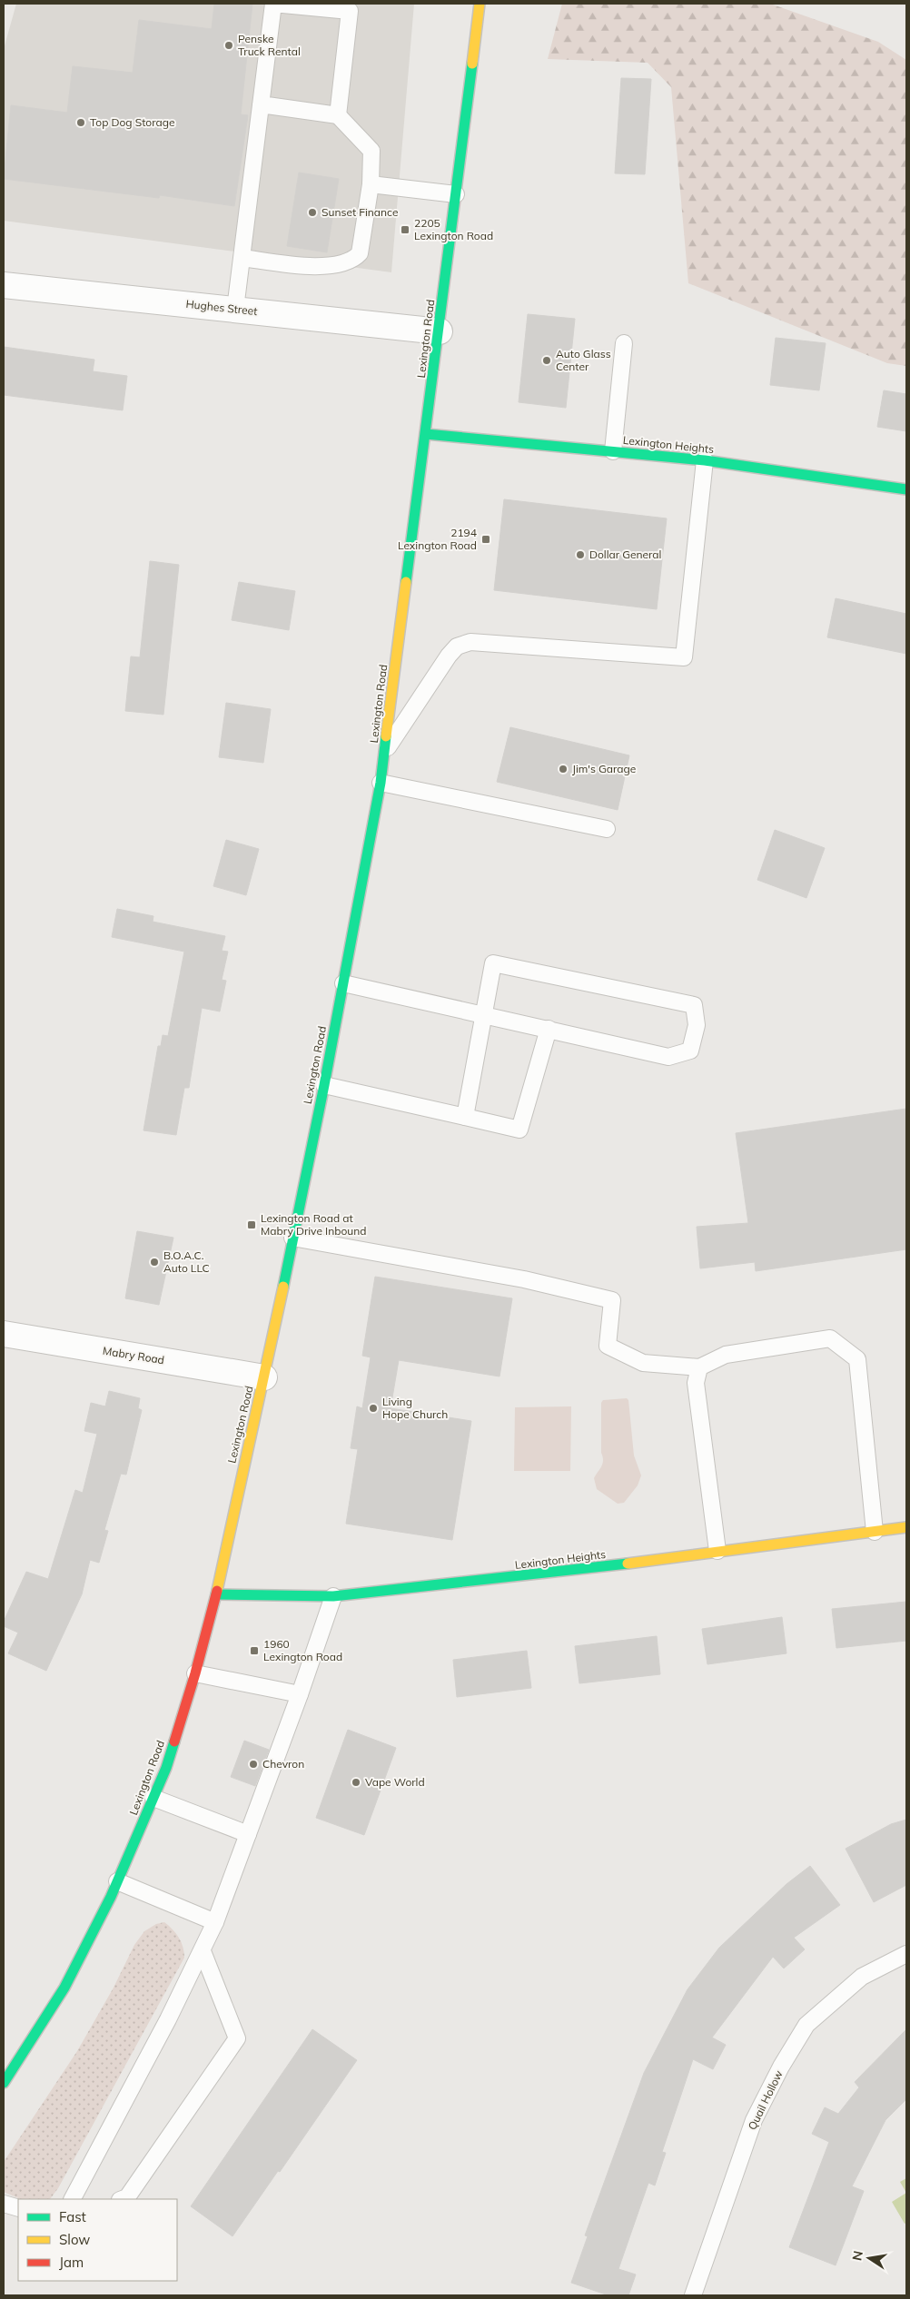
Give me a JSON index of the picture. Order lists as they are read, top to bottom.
{
  "streets": {
    "main road": ["Lexington Road", "Lexington Heights"],
    "street": ["Hughes Street", "Mabry Road"],
    "lane": ["Quail Hollow"]
  },
  "crossings": [
    ["Hughes Street", "Lexington Road"],
    ["Lexington Road", "Lexington Heights"],
    ["Lexington Road", "Mabry Road"]
  ],
  "places": {
    "other": [
      "Penske Truck Rental",
      "Top Dog Storage",
      "Sunset Finance",
      "Auto Glass Center",
      "Dollar General",
      "Jim's Garage",
      "B.O.A.C. Auto LLC",
      "Living Hope Church",
      "Chevron",
      "Vape World"
    ],
    "transit": [
      "2205 Lexington Road",
      "2194 Lexington Road",
      "Lexington Road at Mabry Drive Inbound",
      "1960 Lexington Road"
    ]
  },
  "legend": ["Fast", "Slow", "Jam"],
  "north": "left"
}
